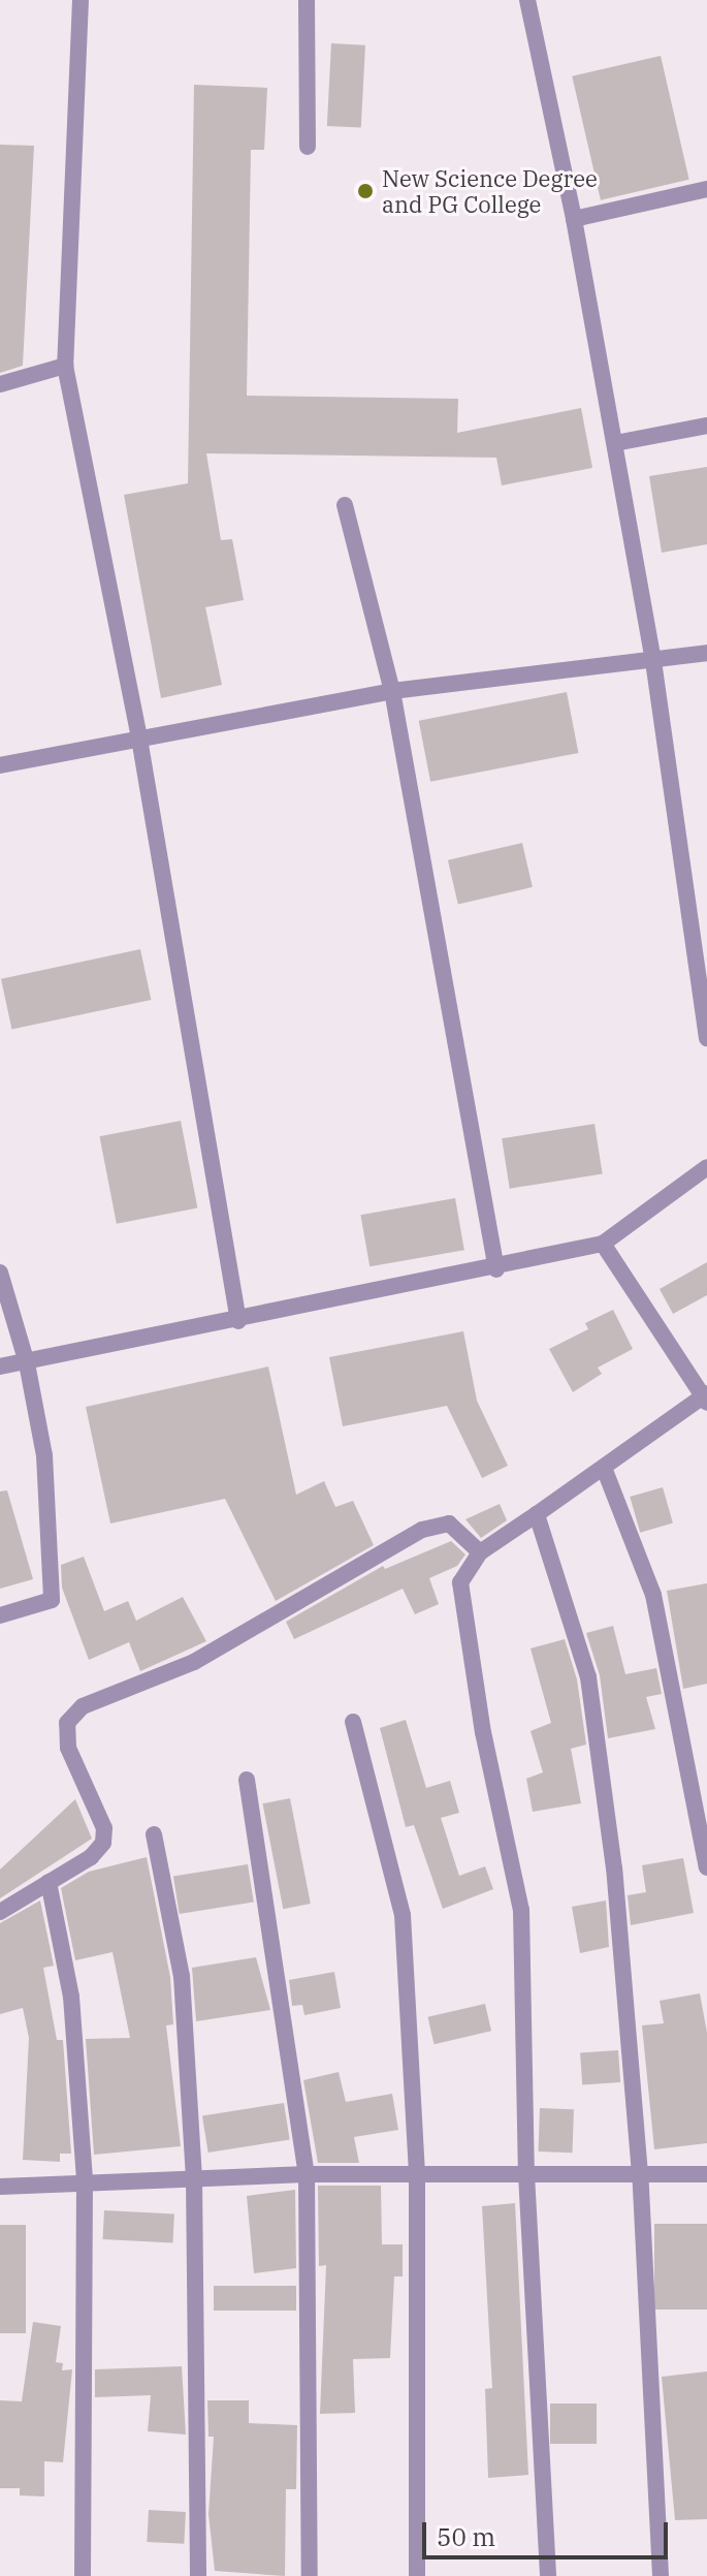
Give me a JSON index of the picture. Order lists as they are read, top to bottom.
{
  "places": ["New Science Degree and PG College"],
  "scale_bar": "50 m"
}
